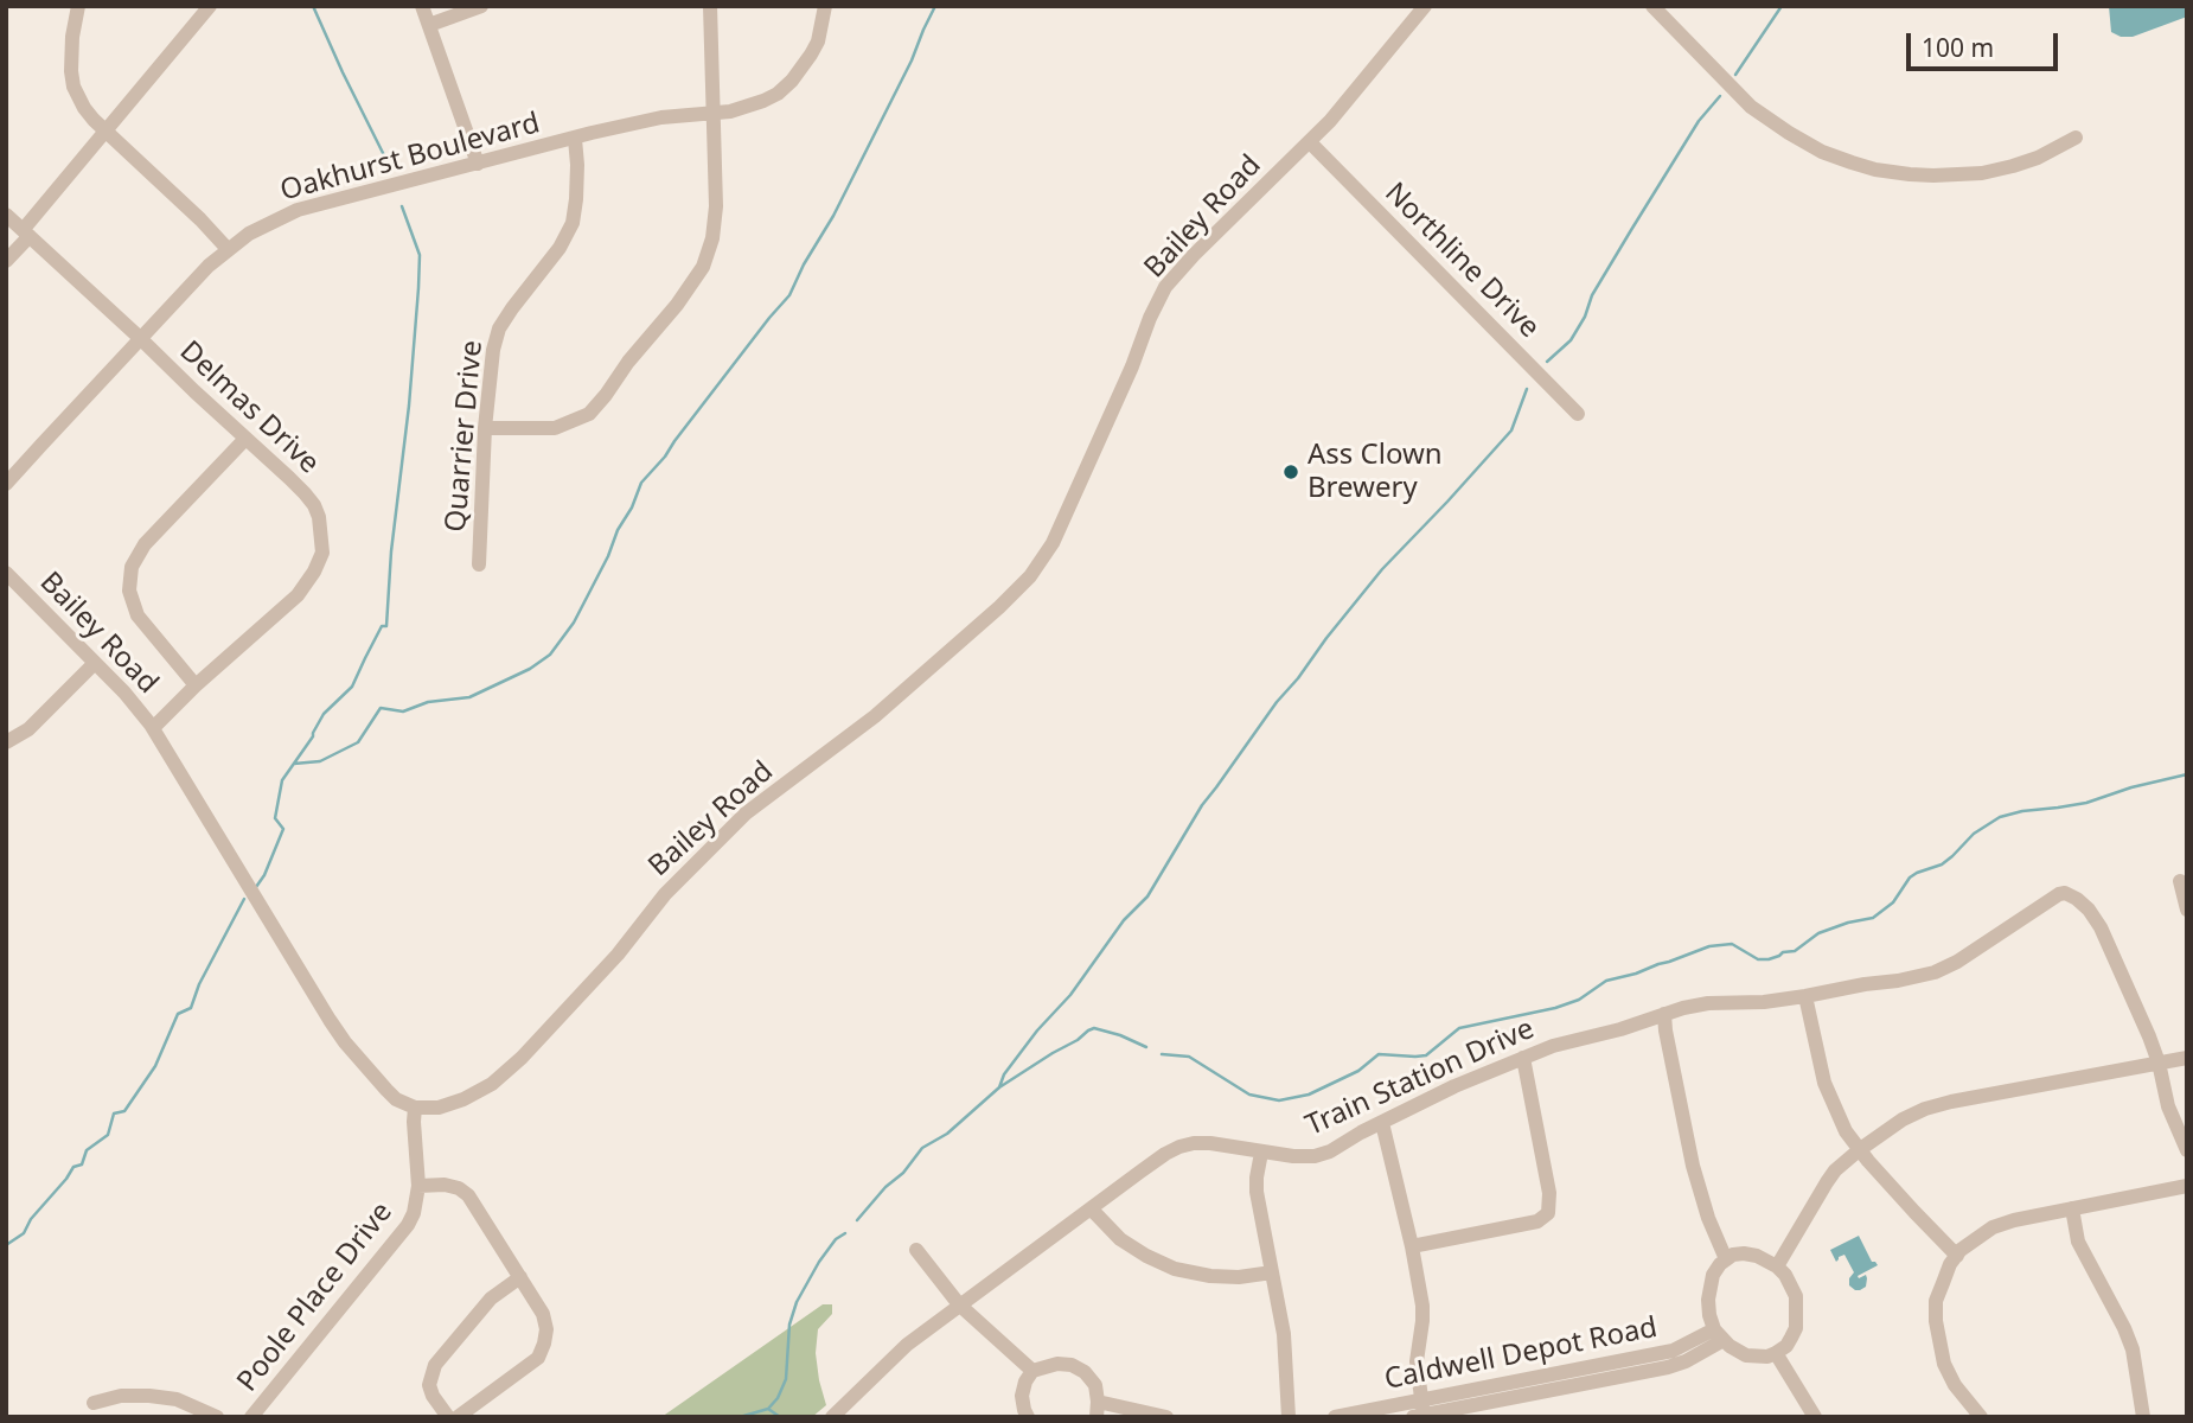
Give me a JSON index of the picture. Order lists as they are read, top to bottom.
{
  "streets": {
    "street": [
      "Oakhurst Boulevard",
      "Bailey Road",
      "Northline Drive",
      "Delmas Drive",
      "Quarrier Drive",
      "Train Station Drive",
      "Poole Place Drive",
      "Caldwell Depot Road"
    ]
  },
  "crossings": [
    ["Oakhurst Boulevard", "Delmas Drive"],
    ["Oakhurst Boulevard", "Quarrier Drive"],
    ["Bailey Road", "Northline Drive"],
    ["Bailey Road", "Delmas Drive"],
    ["Bailey Road", "Poole Place Drive"]
  ],
  "places": ["Ass Clown Brewery"],
  "scale_bar": "100 m"
}
